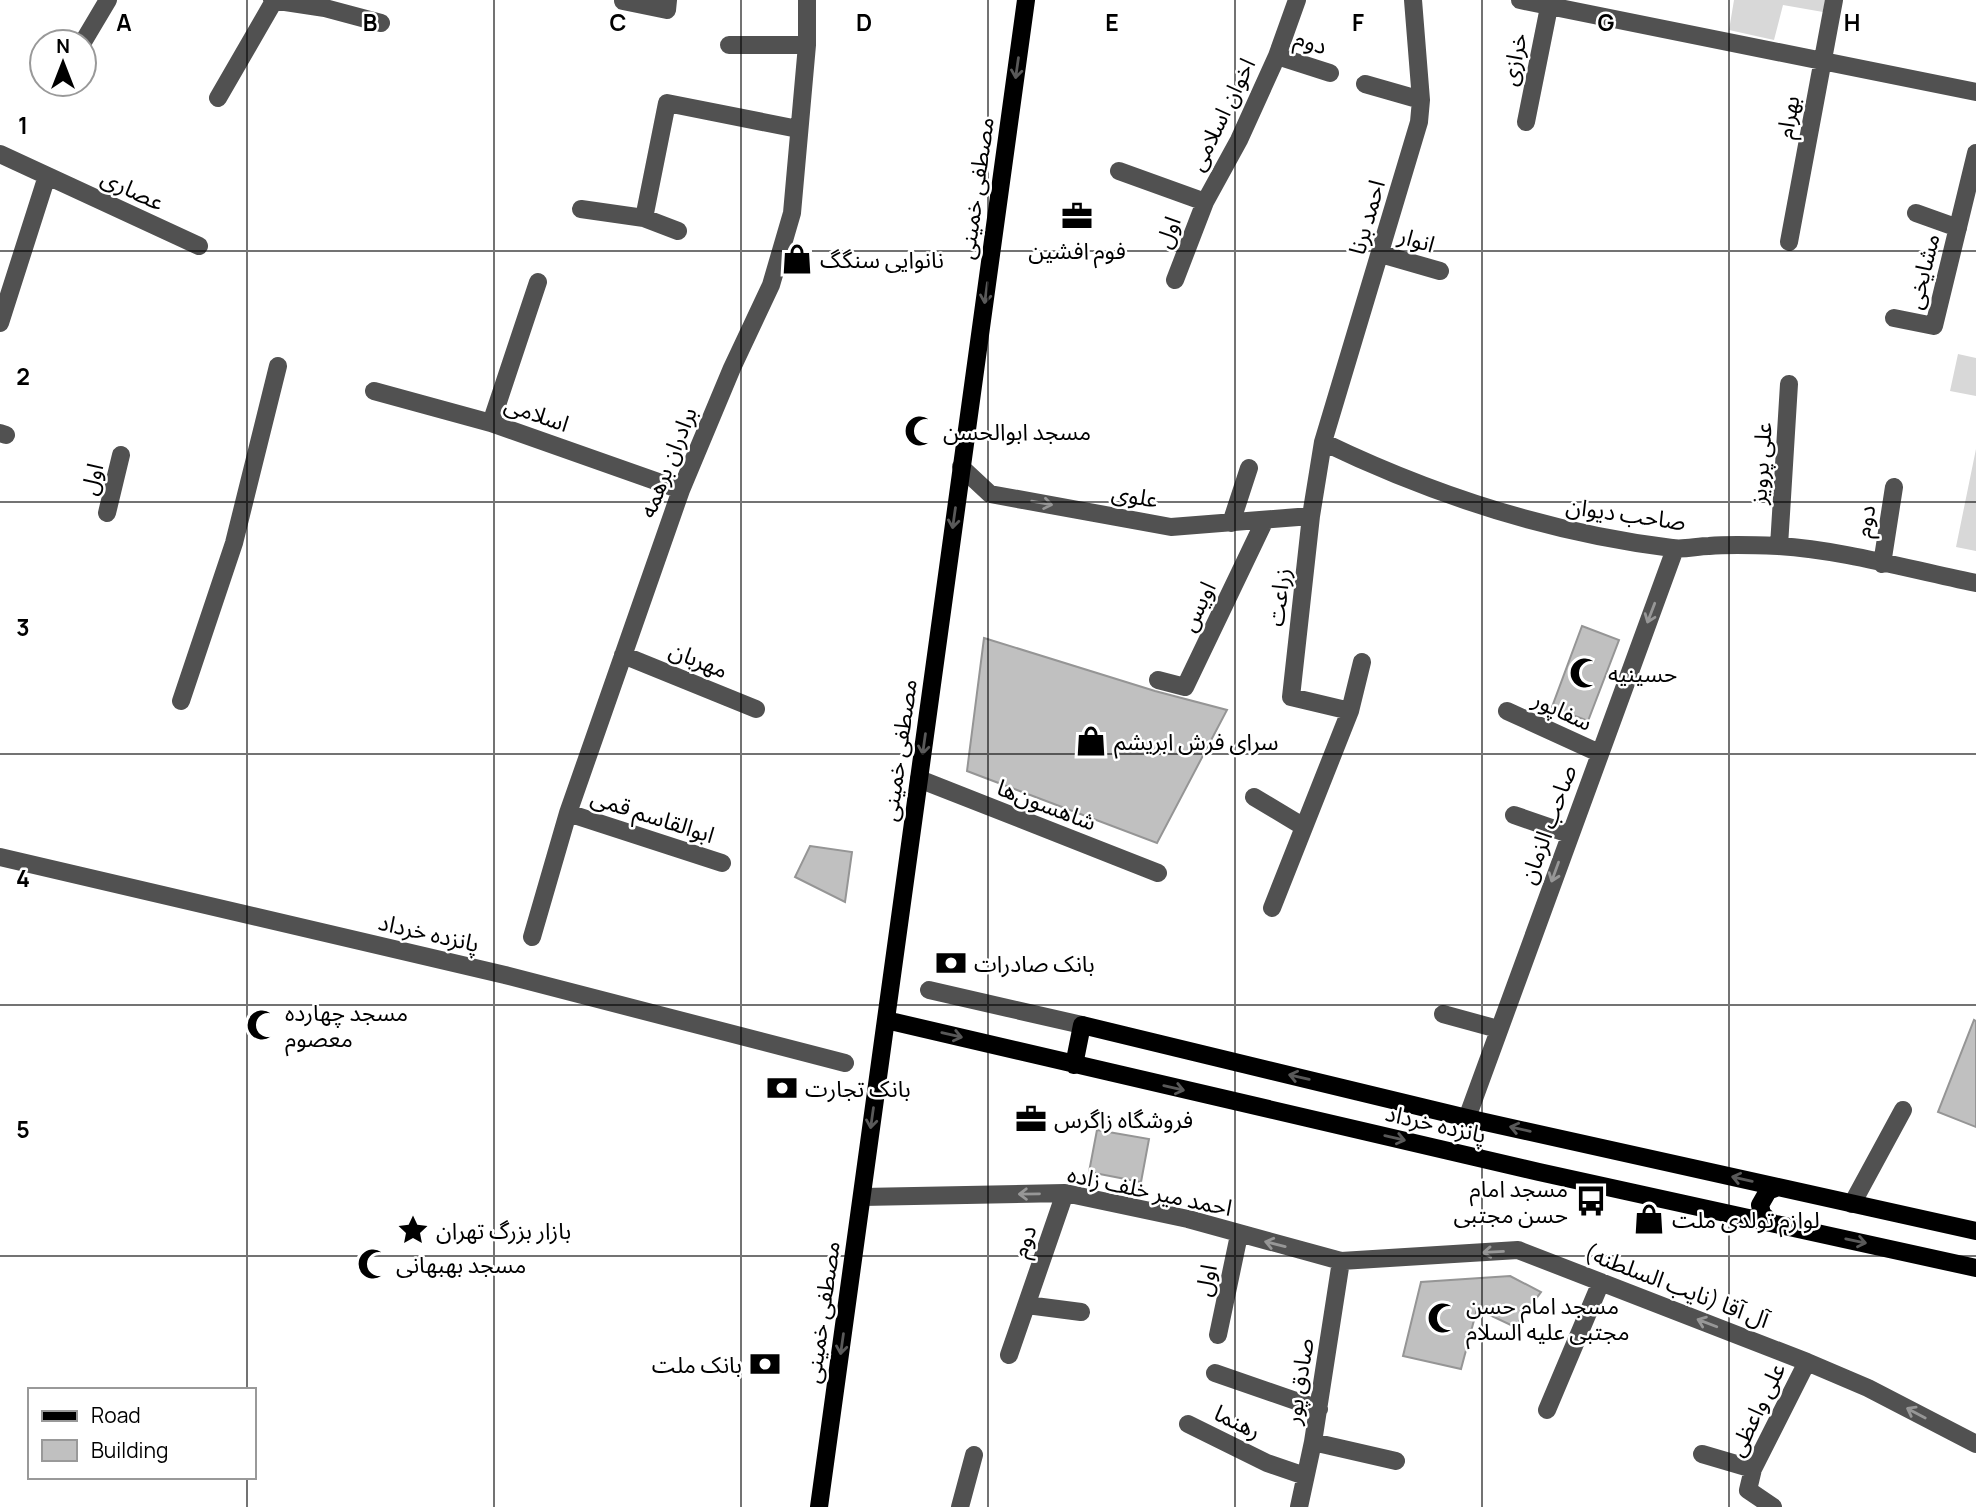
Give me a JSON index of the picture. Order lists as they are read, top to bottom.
{
  "streets": {
    "main road": ["مصطفی خمینی", "پانزده خرداد"],
    "street": [
      "دوم",
      "خرازی",
      "اخوان اسلامی",
      "بهرام",
      "عصاری",
      "احمد برنا",
      "اول",
      "انوار",
      "مشایخی",
      "اسلامی",
      "برادران برهمه",
      "علی پرویز",
      "علوی",
      "صاحب دیوان",
      "زراعت",
      "اویس",
      "مهربان",
      "سفاپور",
      "شاهسون‌ها",
      "ابوالقاسم قمی",
      "صاحب الزمان",
      "احمد میر خلف زاده",
      "آل آقا (نایب السلطنه)",
      "صادق پور",
      "علی واعظی",
      "رهنما"
    ]
  },
  "crossings": [
    ["دوم", "اخوان اسلامی"],
    ["دوم", "صاحب دیوان"],
    ["دوم", "احمد میر خلف زاده"],
    ["اخوان اسلامی", "اول"],
    ["مصطفی خمینی", "علوی"],
    ["مصطفی خمینی", "شاهسون‌ها"],
    ["مصطفی خمینی", "پانزده خرداد"],
    ["مصطفی خمینی", "احمد میر خلف زاده"],
    ["احمد برنا", "انوار"],
    ["احمد برنا", "صاحب دیوان"],
    ["احمد برنا", "زراعت"],
    ["اول", "احمد میر خلف زاده"],
    ["اسلامی", "برادران برهمه"],
    ["برادران برهمه", "مهربان"],
    ["برادران برهمه", "ابوالقاسم قمی"],
    ["علی پرویز", "صاحب دیوان"],
    ["علوی", "زراعت"],
    ["علوی", "اویس"],
    ["صاحب دیوان", "زراعت"],
    ["صاحب دیوان", "صاحب الزمان"],
    ["سفاپور", "صاحب الزمان"],
    ["صاحب الزمان", "پانزده خرداد"],
    ["احمد میر خلف زاده", "آل آقا (نایب السلطنه)"],
    ["احمد میر خلف زاده", "صادق پور"],
    ["آل آقا (نایب السلطنه)", "صادق پور"],
    ["آل آقا (نایب السلطنه)", "علی واعظی"],
    ["صادق پور", "رهنما"]
  ],
  "one_way": [
    "مصطفی خمینی",
    "علوی",
    "صاحب الزمان",
    "آل آقا (نایب السلطنه)"
  ],
  "places": {
    "office": ["فوم افشین", "فروشگاه زاگرس"],
    "shop": ["نانوایی سنگگ", "سرای فرش ابریشم", "لوازم تولدی ملت"],
    "mosque": [
      "مسجد ابوالحسن",
      "حسینیه",
      "مسجد چهارده معصوم",
      "مسجد بهبهانی",
      "مسجد امام حسن مجتبی علیه السلام"
    ],
    "bank": ["بانک صادرات", "بانک تجارت", "بانک ملت"],
    "bus stop": ["مسجد امام حسن مجتبی"],
    "place": ["بازار بزرگ تهران"]
  },
  "legend": ["Road", "Building"],
  "north": "top",
  "grid": {
    "columns": [
      "A",
      "B",
      "C",
      "D",
      "E",
      "F",
      "G",
      "H"
    ],
    "rows": [
      "1",
      "2",
      "3",
      "4",
      "5"
    ]
  }
}
